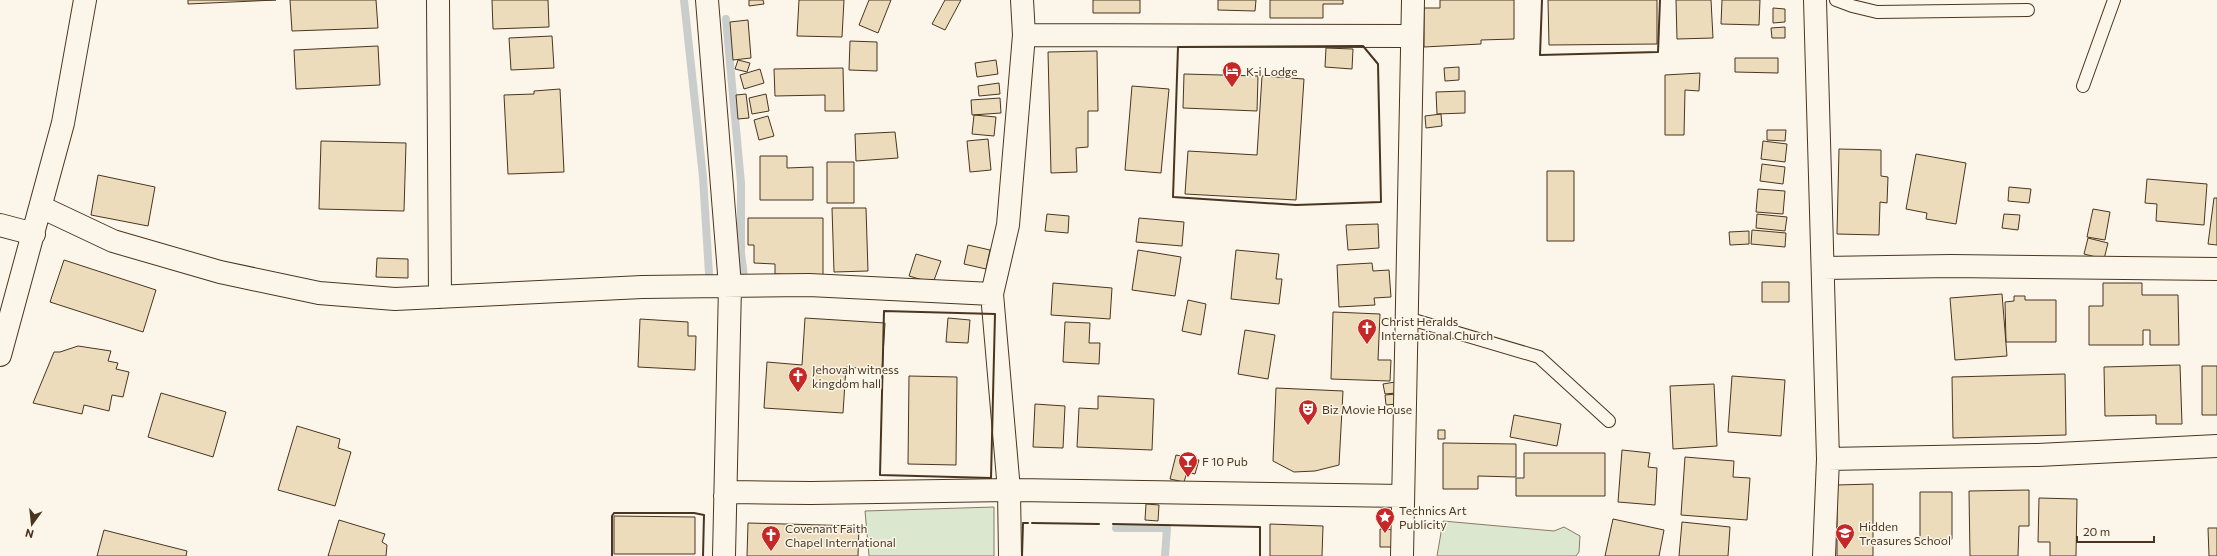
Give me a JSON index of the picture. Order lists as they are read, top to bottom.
{
  "places": {
    "hotel": ["K-i Lodge"],
    "church": ["Christ Heralds International Church", "Jehovah witness kingdom hall", "Covenant Faith Chapel International"],
    "theatre": ["Biz Movie House"],
    "bar": ["F 10 Pub"],
    "place": ["Technics Art Publicity"],
    "school or university": ["Hidden Treasures School"]
  },
  "scale_bar": "20 m",
  "north": "bottom"
}
